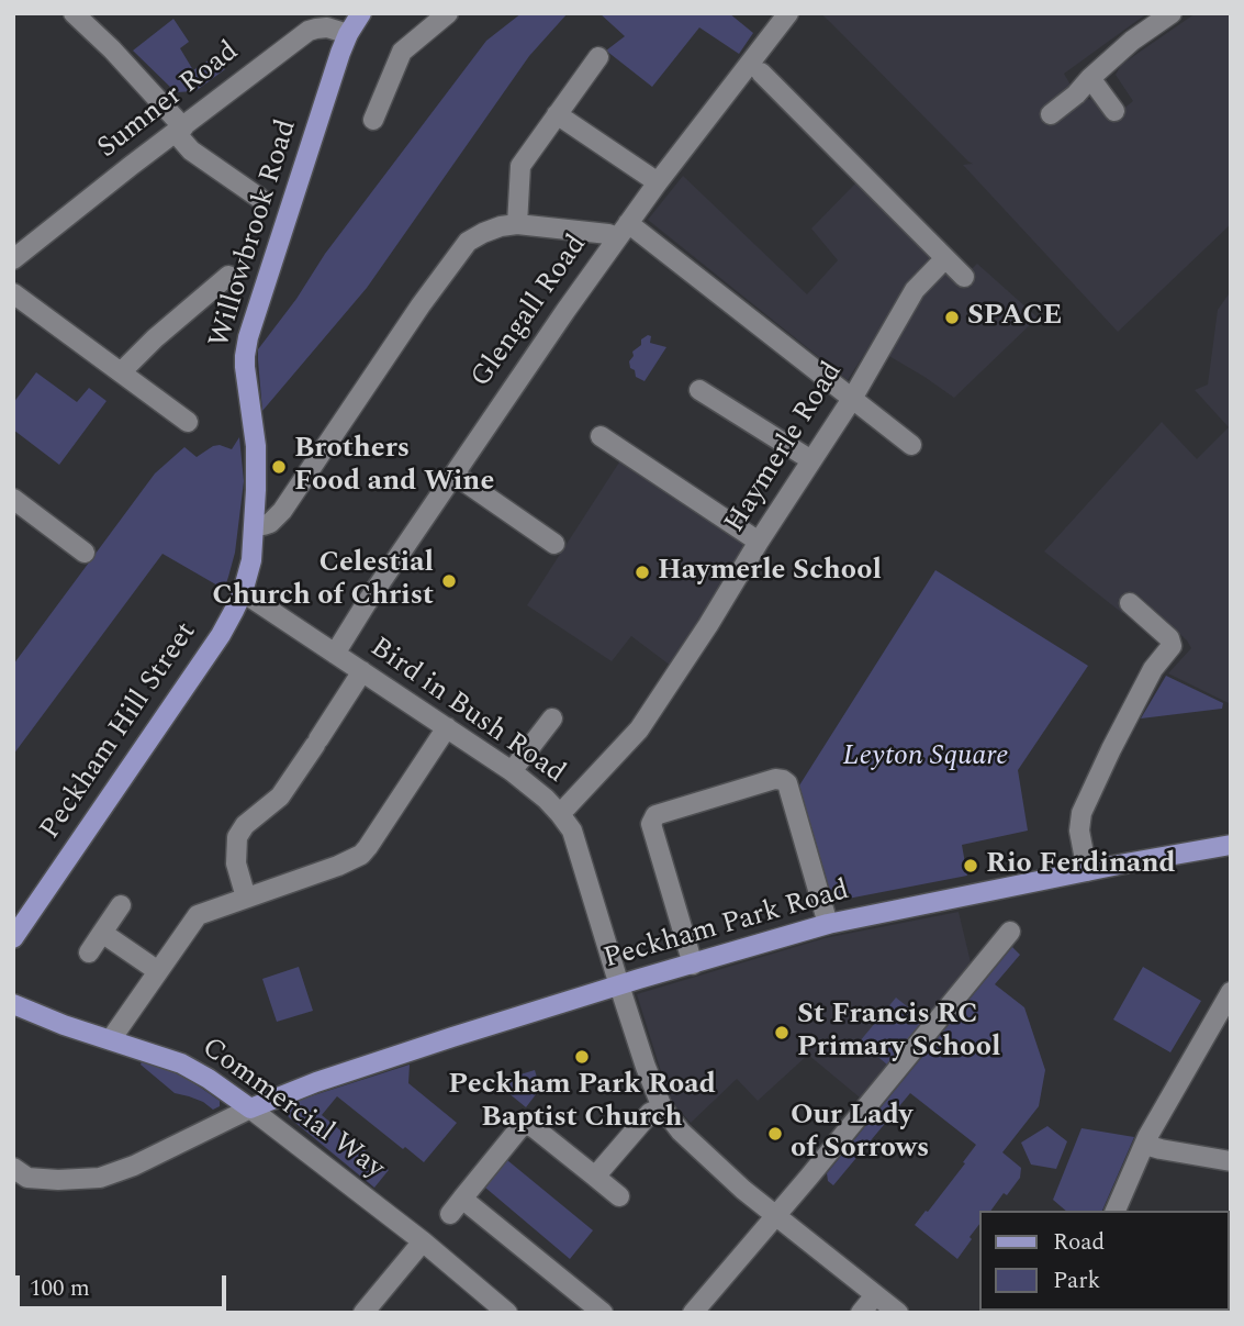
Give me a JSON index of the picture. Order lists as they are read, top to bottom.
{
  "streets": {
    "main road": [
      "Willowbrook Road",
      "Peckham Hill Street",
      "Peckham Park Road",
      "Commercial Way"
    ],
    "street": [
      "Sumner Road",
      "Glengall Road",
      "Haymerle Road",
      "Bird in Bush Road"
    ]
  },
  "crossings": [
    ["Sumner Road", "Willowbrook Road"],
    ["Willowbrook Road", "Bird in Bush Road"],
    ["Willowbrook Road", "Peckham Hill Street"],
    ["Glengall Road", "Bird in Bush Road"],
    ["Haymerle Road", "Bird in Bush Road"],
    ["Bird in Bush Road", "Peckham Hill Street"],
    ["Bird in Bush Road", "Peckham Park Road"],
    ["Peckham Park Road", "Commercial Way"]
  ],
  "parks": ["Leyton Square"],
  "places": [
    "SPACE",
    "Brothers Food and Wine",
    "Haymerle School",
    "Celestial Church of Christ",
    "Rio Ferdinand",
    "St Francis RC Primary School",
    "Peckham Park Road Baptist Church",
    "Our Lady of Sorrows"
  ],
  "legend": ["Road", "Park"],
  "scale_bar": "100 m"
}
